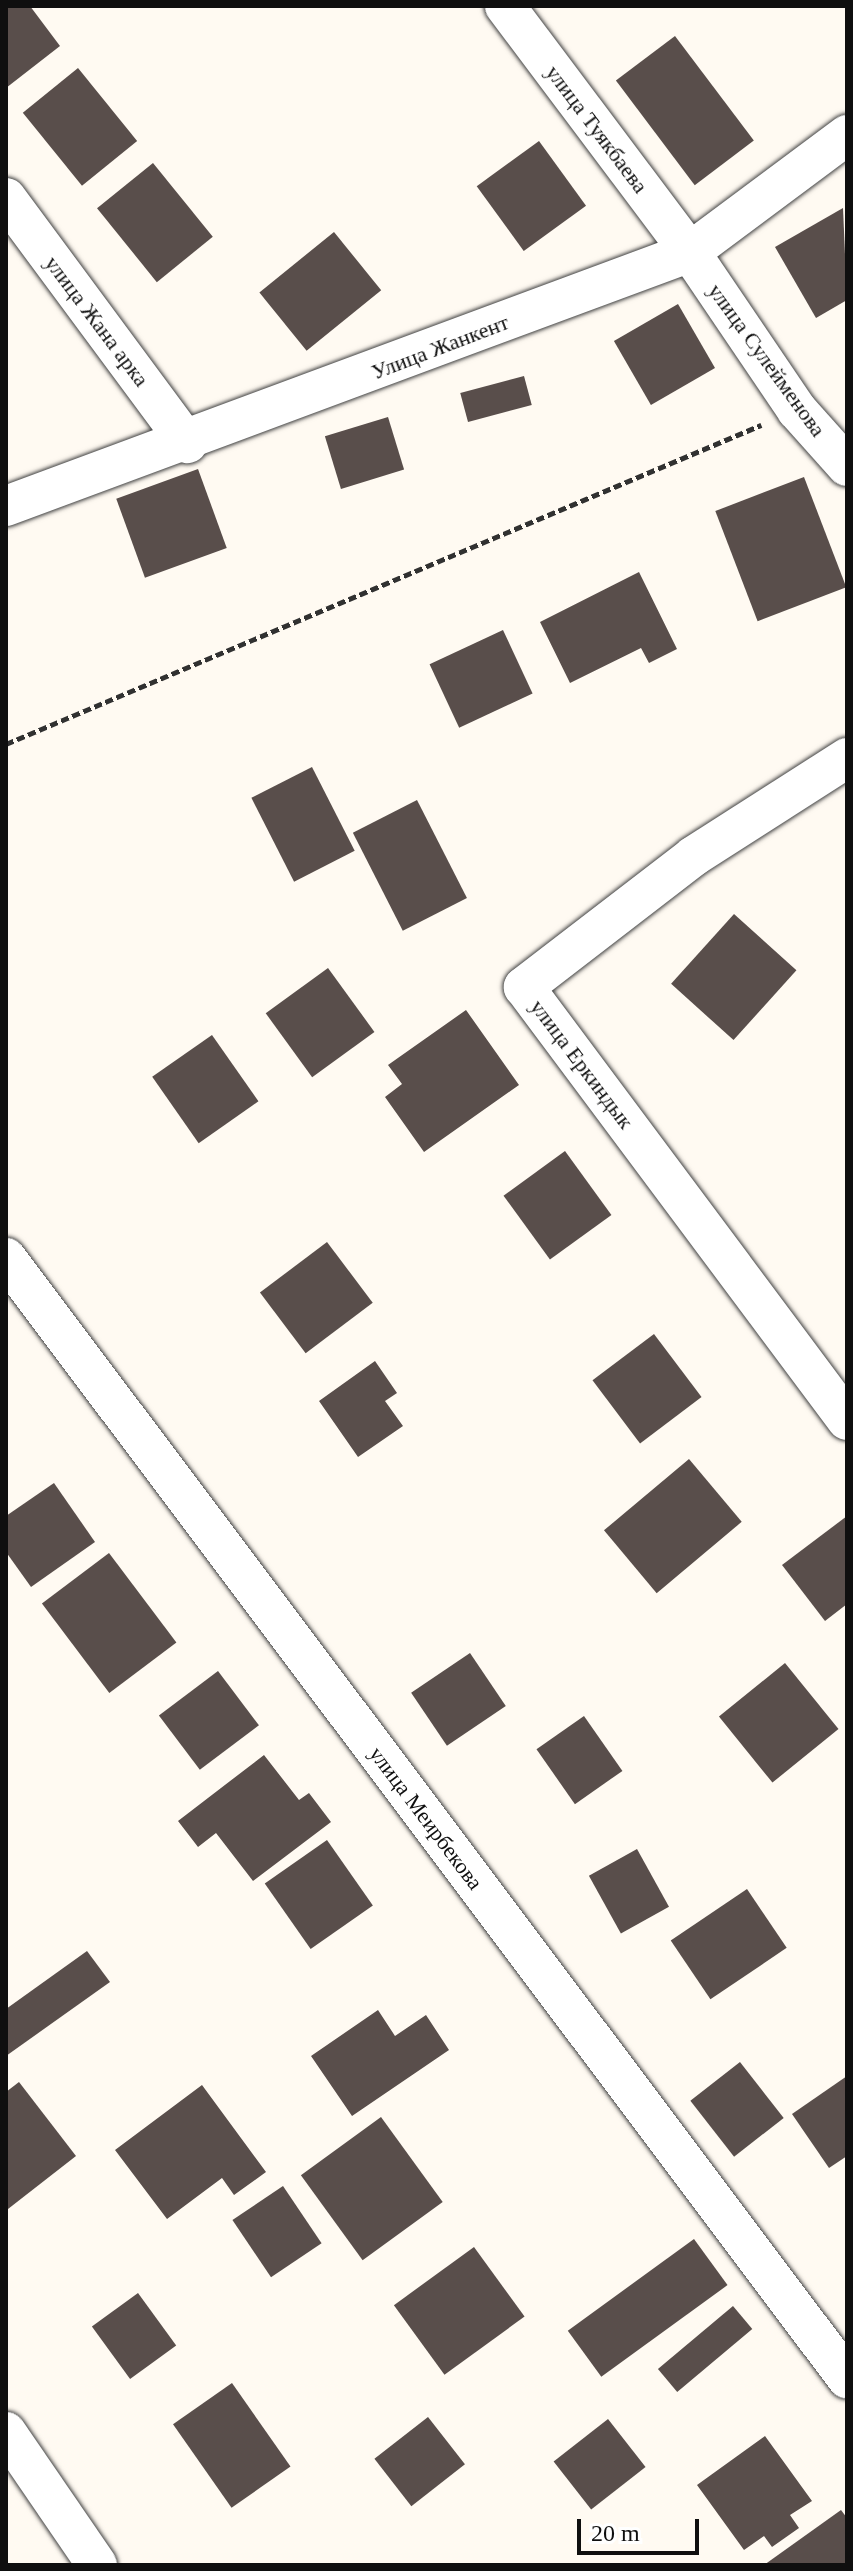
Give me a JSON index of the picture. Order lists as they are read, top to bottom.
{
  "streets": {
    "street": [
      "улица Туякбаева",
      "улица Жана арка",
      "Улица Жанкент",
      "улица Сулейменова",
      "улица Еркиндык",
      "улица Меирбекова"
    ]
  },
  "crossings": [
    ["улица Туякбаева", "Улица Жанкент"],
    ["улица Туякбаева", "улица Сулейменова"],
    ["улица Жана арка", "Улица Жанкент"],
    ["Улица Жанкент", "улица Сулейменова"]
  ],
  "scale_bar": "20 m"
}
